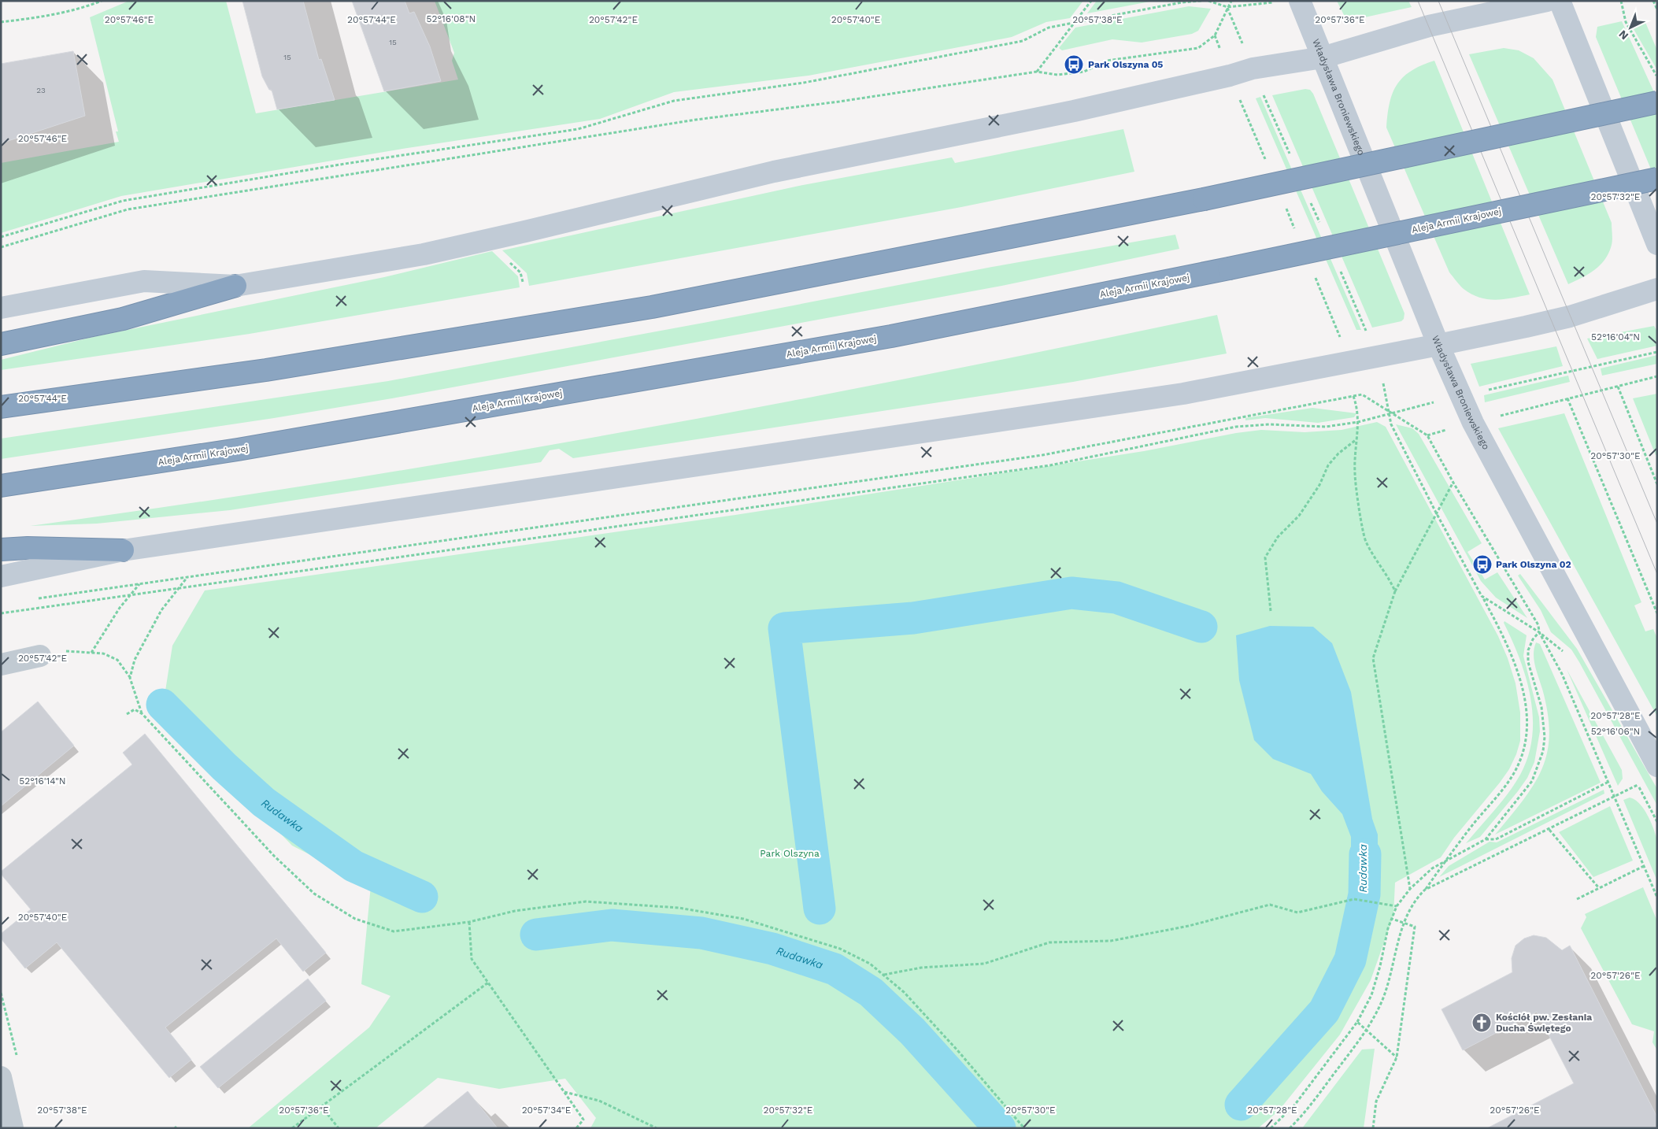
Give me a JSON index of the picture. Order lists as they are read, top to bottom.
{
  "streets": {
    "highway": ["Aleja Armii Krajowej"],
    "main road": ["Władysława Broniewskiego"]
  },
  "water": ["Rudawka"],
  "parks": ["Park Olszyna"],
  "places": {
    "bus stop": ["Park Olszyna 05", "Park Olszyna 02"],
    "church": ["Kościół pw. Zesłania Ducha Świętego"]
  },
  "house_numbers": ["15", "15", "23"],
  "north": "bottom left",
  "coordinates": [
    "52°16'08\"N",
    "20°57'46\"E",
    "20°57'44\"E",
    "20°57'42\"E",
    "20°57'40\"E",
    "20°57'38\"E",
    "20°57'36\"E",
    "20°57'32\"E",
    "52°16'04\"N",
    "20°57'30\"E",
    "20°57'28\"E",
    "52°16'06\"N",
    "52°16'14\"N",
    "20°57'26\"E",
    "20°57'34\"E"
  ]
}
